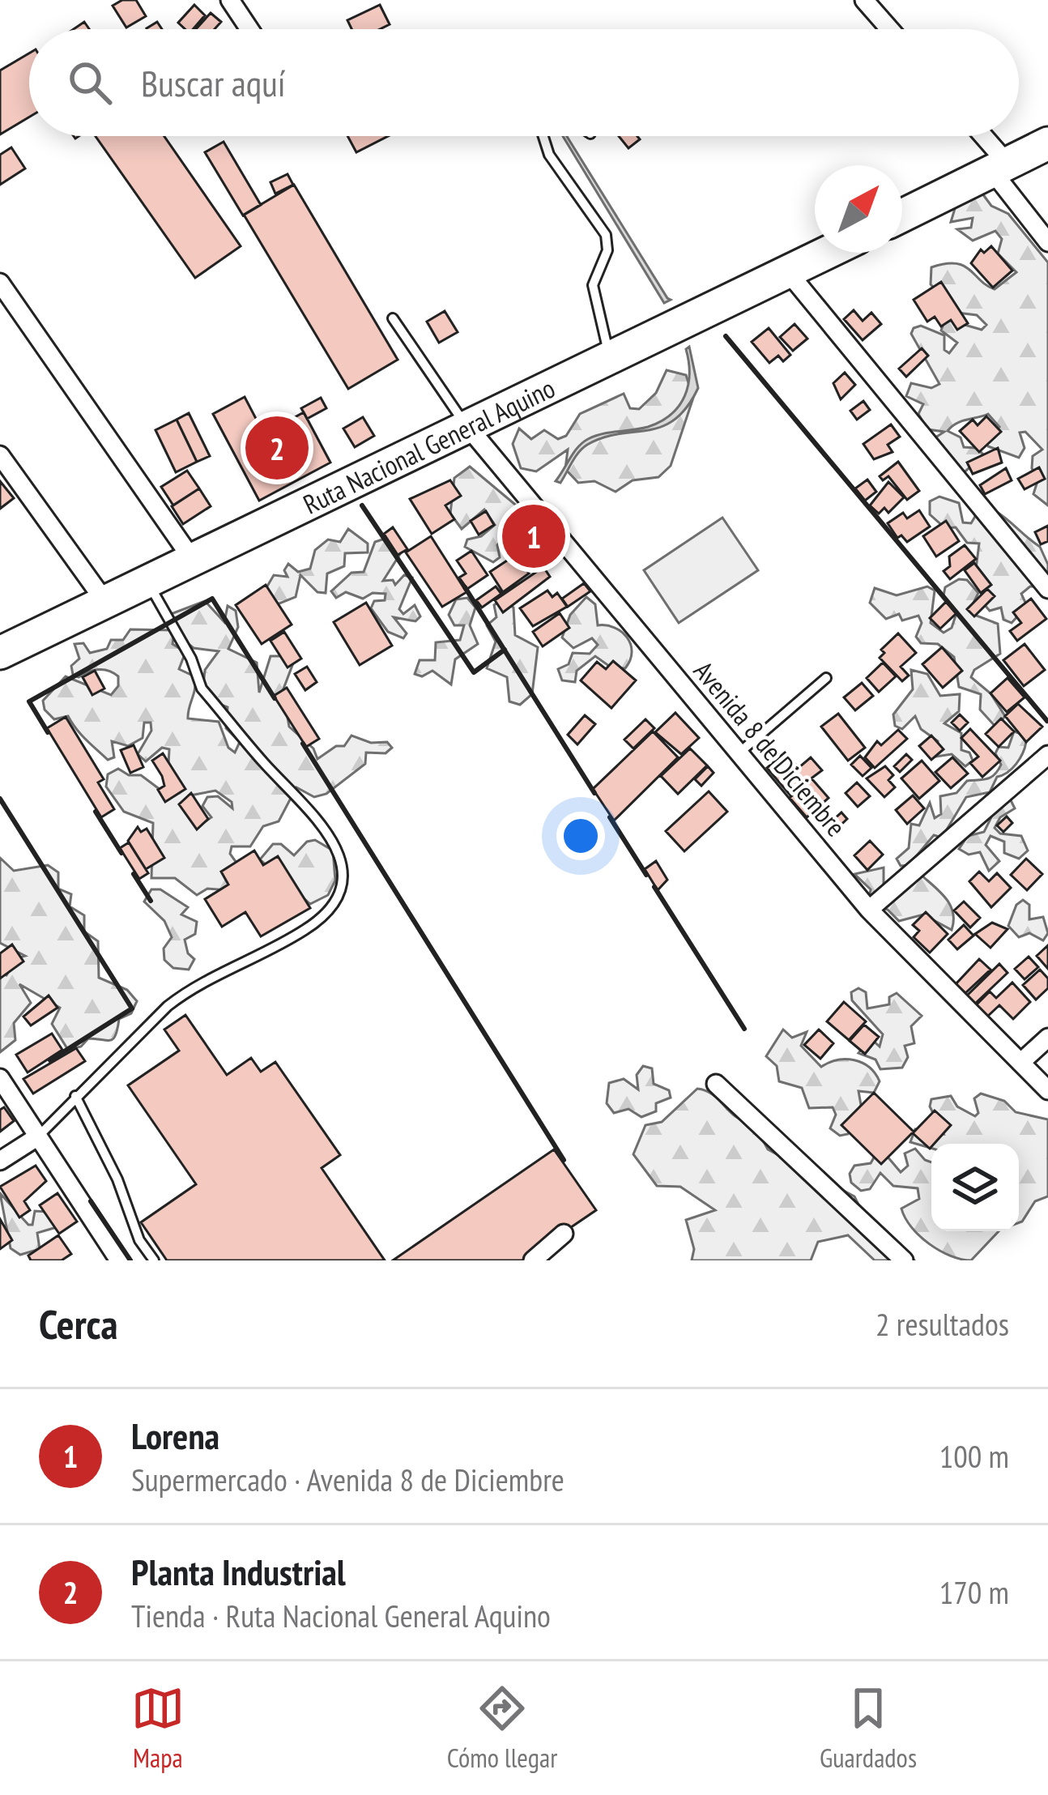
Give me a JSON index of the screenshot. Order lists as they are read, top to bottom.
{
  "streets": {
    "highway": ["Ruta Nacional General Aquino"],
    "street": ["Avenida 8 de Diciembre"]
  },
  "crossings": [
    ["Ruta Nacional General Aquino", "Avenida 8 de Diciembre"]
  ],
  "north": "top right",
  "page": {
    "search": "Buscar aquí",
    "pins": ["2", "1"],
    "heading": ["Cerca", "2 resultados"],
    "list": [
      {
        "mark": "1",
        "name": "Lorena",
        "note": "Supermercado · Avenida 8 de Diciembre",
        "value": "100 m"
      },
      {
        "mark": "2",
        "name": "Planta Industrial",
        "note": "Tienda · Ruta Nacional General Aquino",
        "value": "170 m"
      }
    ],
    "nav": ["Mapa", "Cómo llegar", "Guardados"]
  }
}
